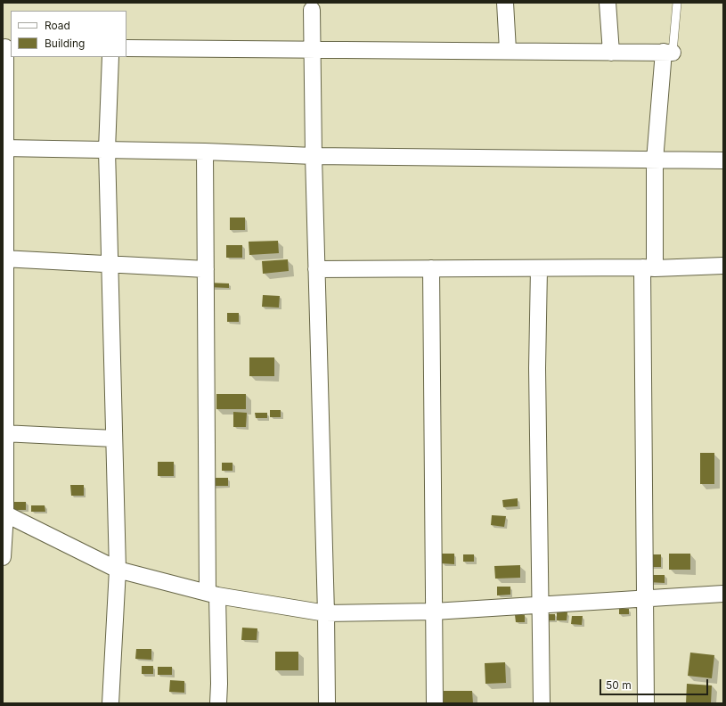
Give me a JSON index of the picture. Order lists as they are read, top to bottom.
{
  "legend": ["Road", "Building"],
  "scale_bar": "50 m"
}
